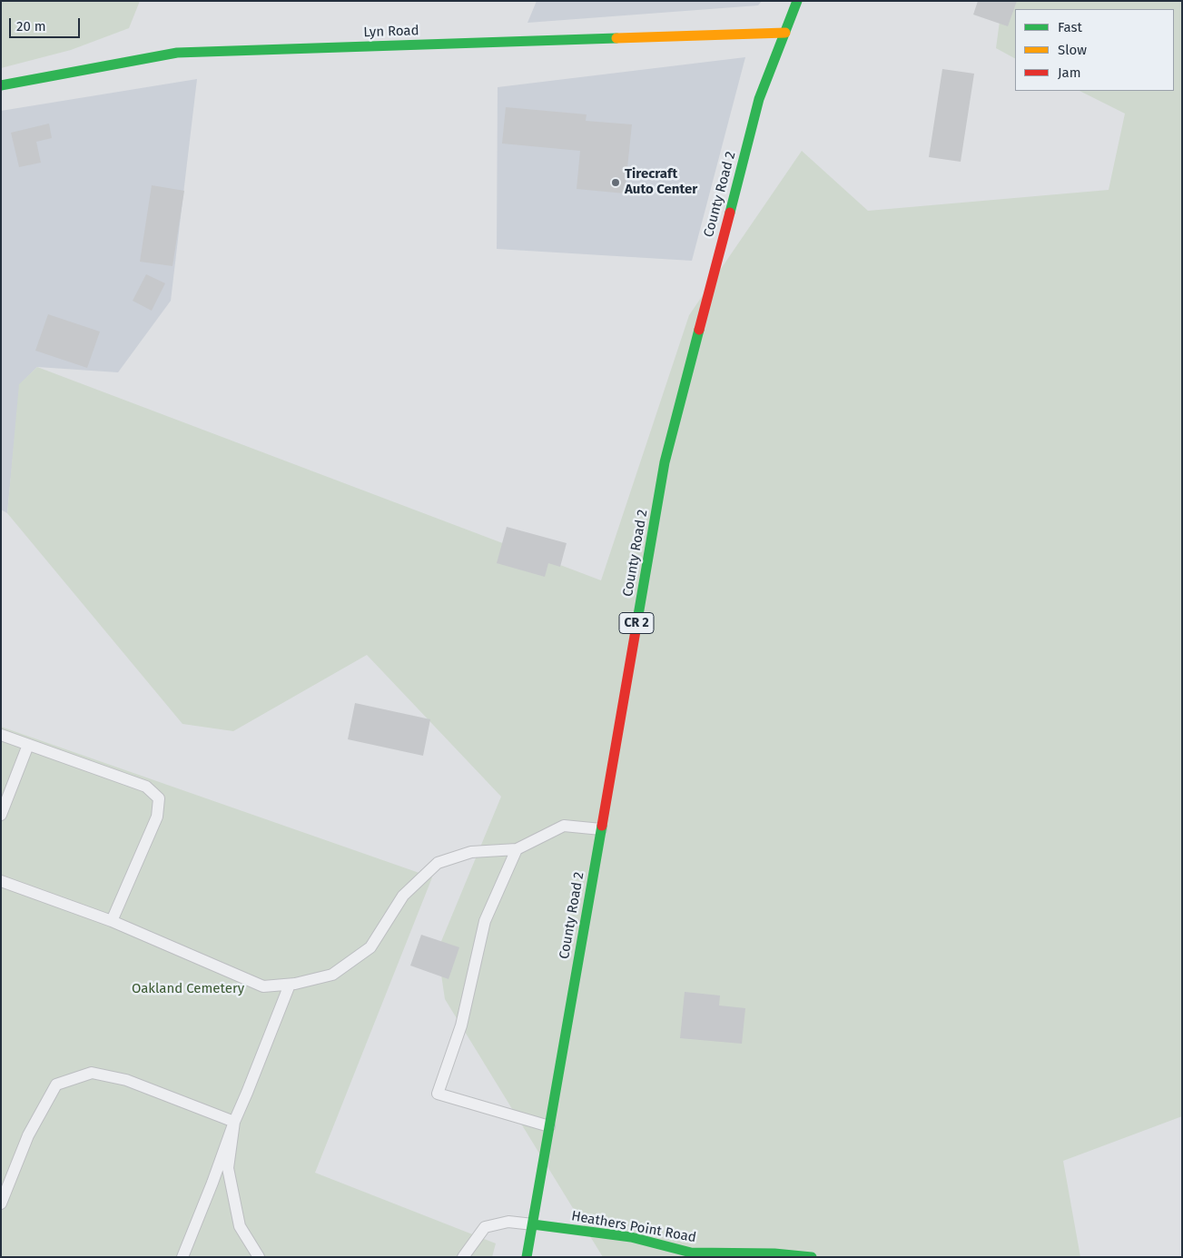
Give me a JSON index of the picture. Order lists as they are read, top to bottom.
{
  "streets": {
    "main road": [
      "Lyn Road",
      "County Road 2",
      "CR 2",
      "Heathers Point Road"
    ]
  },
  "crossings": [
    ["Lyn Road", "County Road 2"],
    ["County Road 2", "Heathers Point Road"]
  ],
  "parks": ["Oakland Cemetery"],
  "places": ["Tirecraft Auto Center"],
  "legend": ["Fast", "Slow", "Jam"],
  "scale_bar": "20 m"
}
